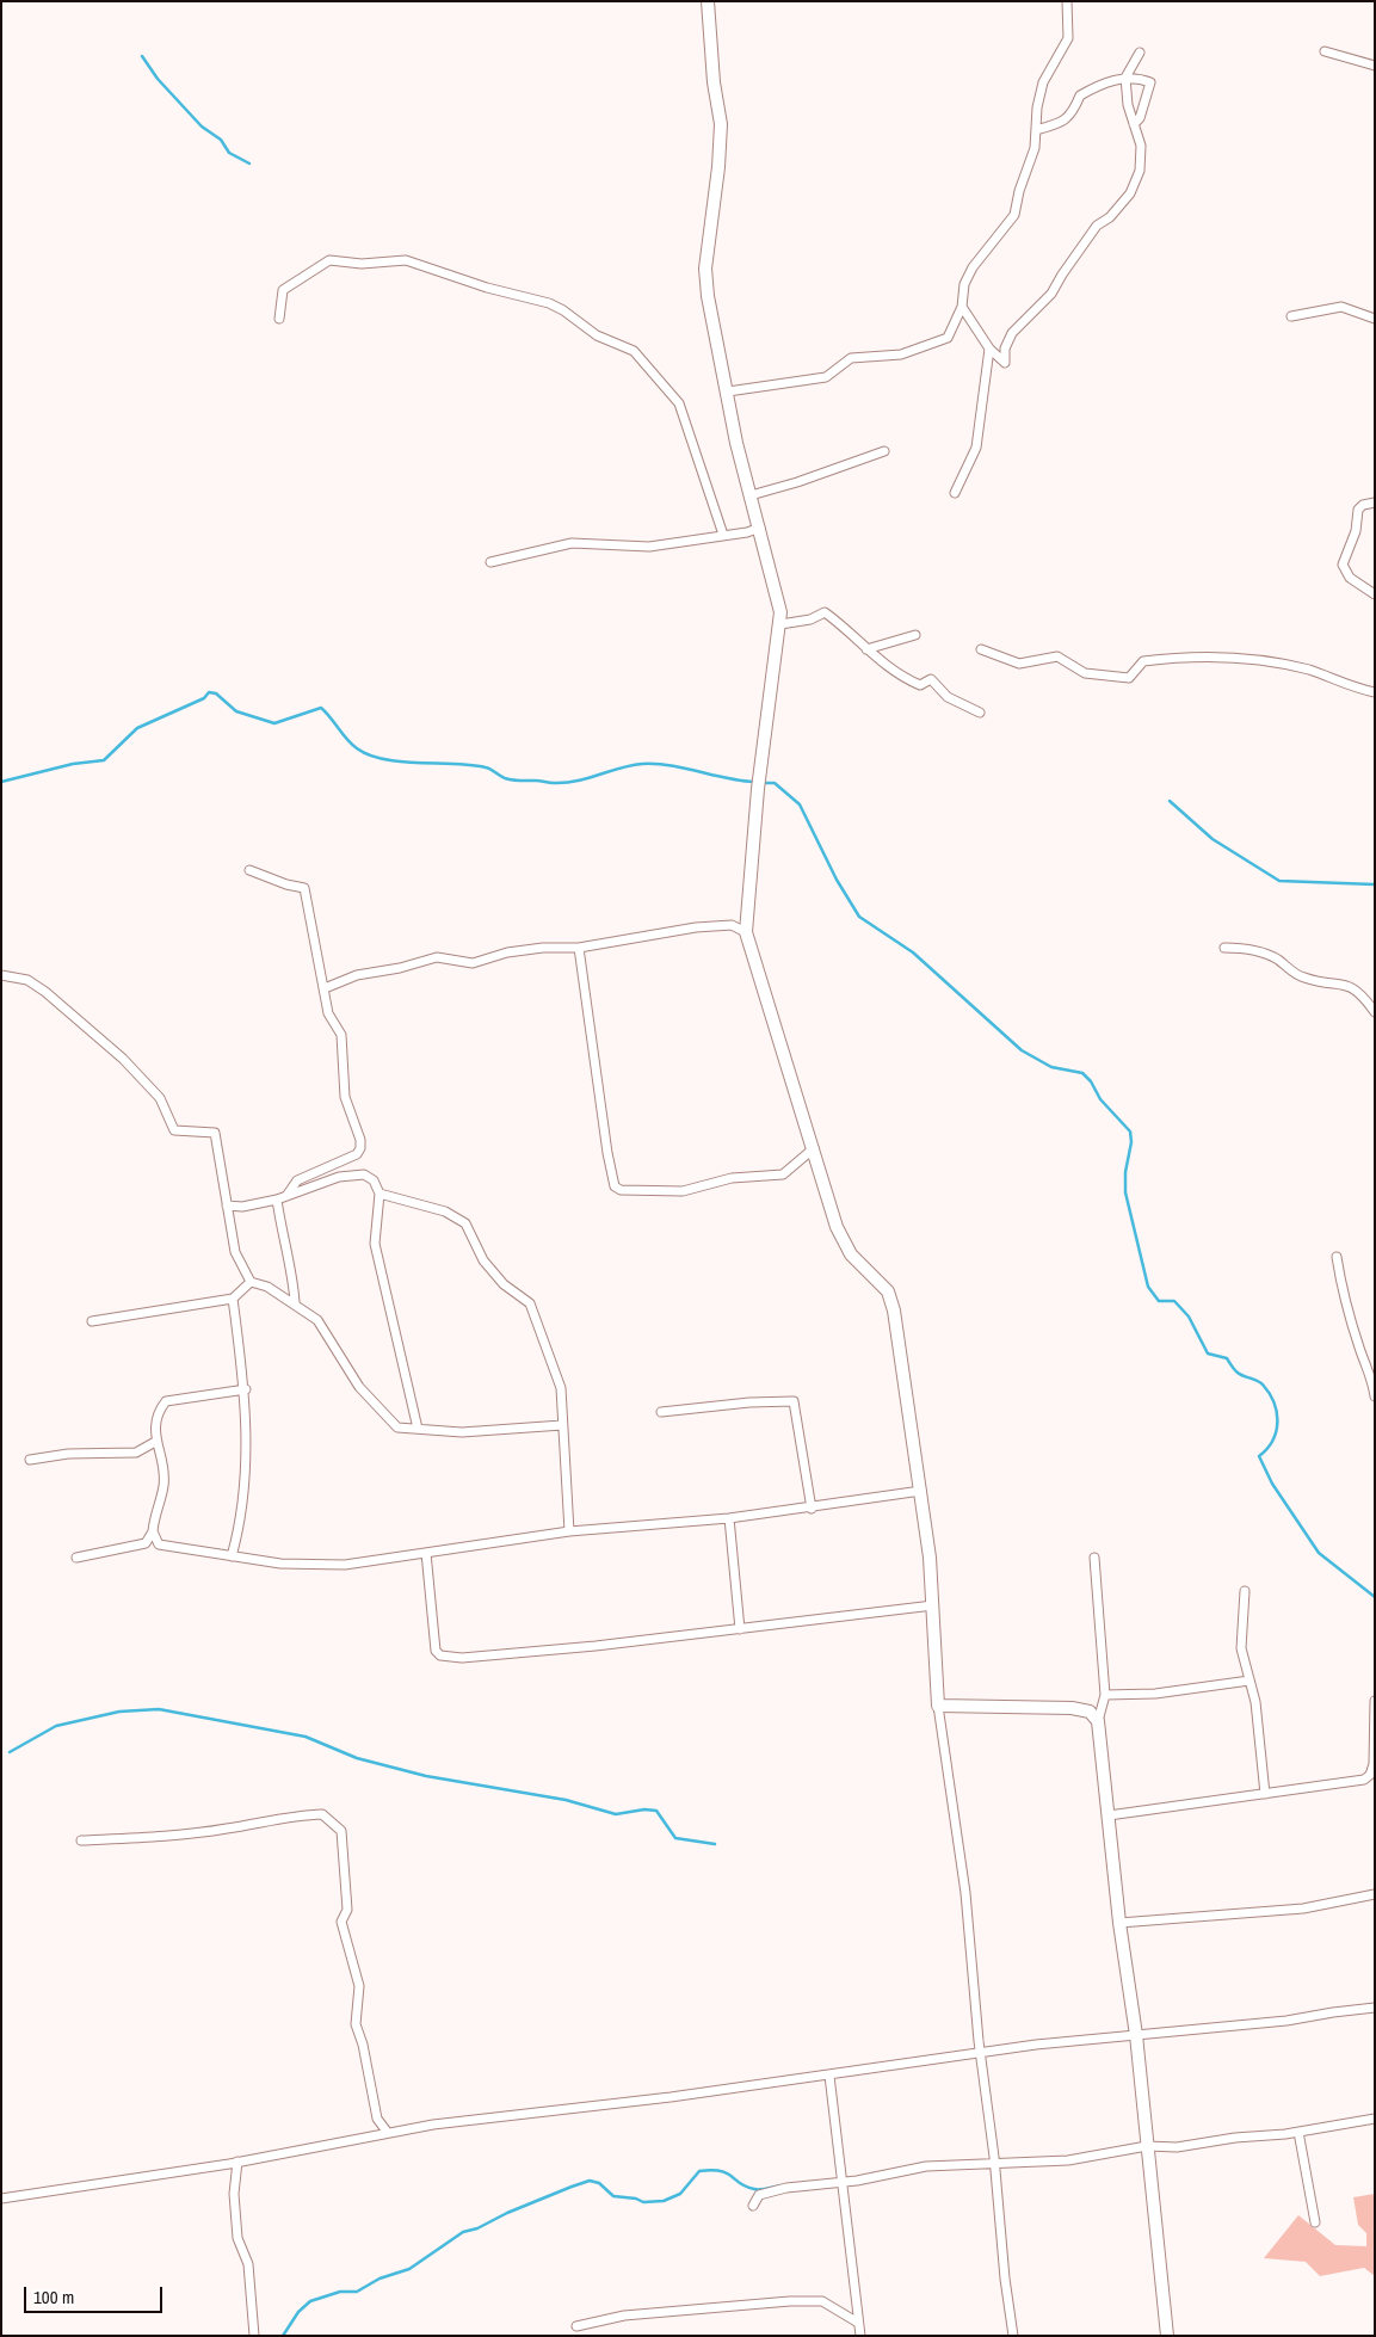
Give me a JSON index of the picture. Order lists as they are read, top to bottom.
{
  "scale_bar": "100 m"
}
